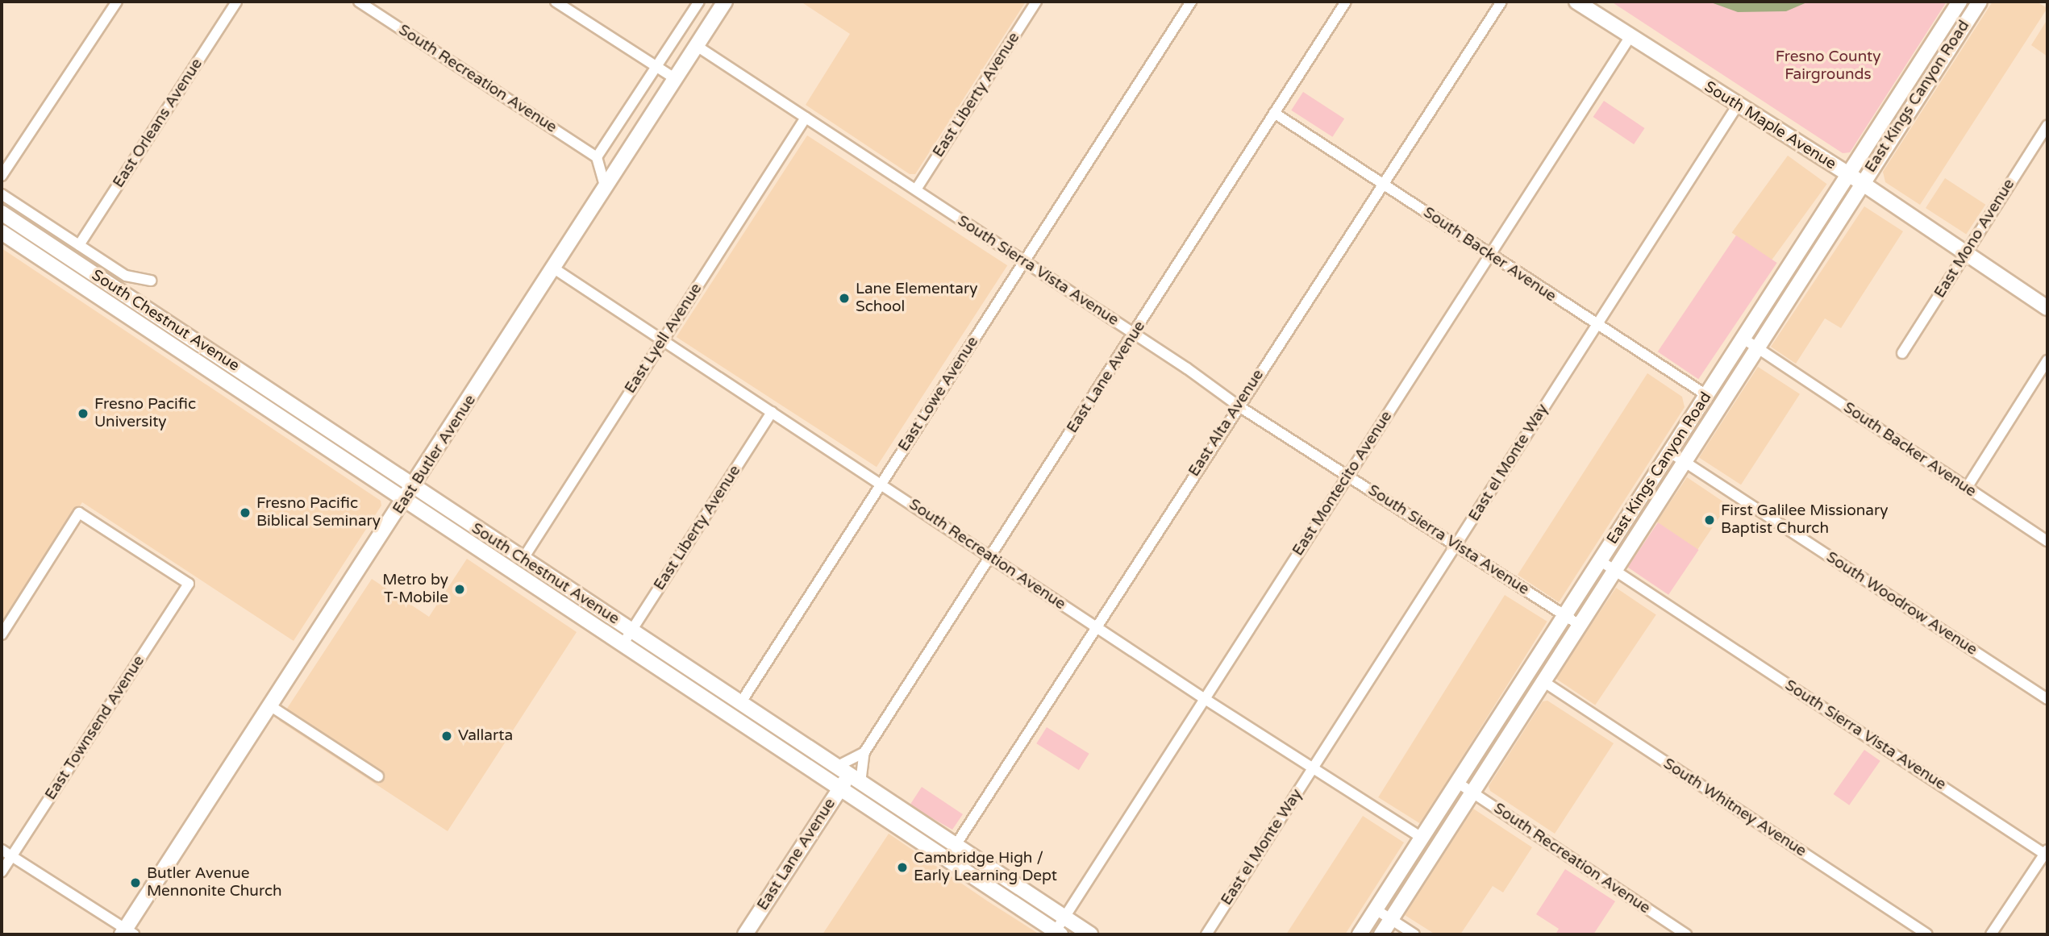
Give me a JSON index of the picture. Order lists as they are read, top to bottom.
{
  "streets": {
    "main road": [
      "East Kings Canyon Road",
      "South Maple Avenue",
      "South Chestnut Avenue",
      "East Lane Avenue",
      "East Butler Avenue"
    ],
    "street": [
      "South Recreation Avenue",
      "East Liberty Avenue",
      "East Orleans Avenue",
      "East Mono Avenue",
      "South Backer Avenue",
      "South Sierra Vista Avenue",
      "East Lyell Avenue",
      "East Lowe Avenue",
      "East Alta Avenue",
      "East el Monte Way",
      "East Montecito Avenue",
      "South Woodrow Avenue",
      "East Townsend Avenue",
      "South Whitney Avenue"
    ]
  },
  "crossings": [
    ["South Recreation Avenue", "East Liberty Avenue"],
    ["South Recreation Avenue", "East Kings Canyon Road"],
    ["South Recreation Avenue", "East Lyell Avenue"],
    ["South Recreation Avenue", "East Lane Avenue"],
    ["South Recreation Avenue", "East Lowe Avenue"],
    ["South Recreation Avenue", "East Alta Avenue"],
    ["South Recreation Avenue", "East Butler Avenue"],
    ["South Recreation Avenue", "East el Monte Way"],
    ["South Recreation Avenue", "East Montecito Avenue"],
    ["East Liberty Avenue", "South Sierra Vista Avenue"],
    ["East Liberty Avenue", "South Chestnut Avenue"],
    ["East Kings Canyon Road", "South Maple Avenue"],
    ["East Kings Canyon Road", "South Backer Avenue"],
    ["East Kings Canyon Road", "South Sierra Vista Avenue"],
    ["East Kings Canyon Road", "South Woodrow Avenue"],
    ["East Kings Canyon Road", "South Whitney Avenue"],
    ["South Maple Avenue", "East Mono Avenue"],
    ["South Maple Avenue", "East el Monte Way"],
    ["South Maple Avenue", "East Montecito Avenue"],
    ["South Backer Avenue", "East Lane Avenue"],
    ["South Backer Avenue", "East Alta Avenue"],
    ["South Backer Avenue", "East el Monte Way"],
    ["South Backer Avenue", "East Montecito Avenue"],
    ["South Sierra Vista Avenue", "East Lyell Avenue"],
    ["South Sierra Vista Avenue", "East Lane Avenue"],
    ["South Sierra Vista Avenue", "East Lowe Avenue"],
    ["South Sierra Vista Avenue", "East Alta Avenue"],
    ["South Sierra Vista Avenue", "East Butler Avenue"],
    ["South Sierra Vista Avenue", "East el Monte Way"],
    ["South Sierra Vista Avenue", "East Montecito Avenue"],
    ["South Chestnut Avenue", "East Lyell Avenue"],
    ["South Chestnut Avenue", "East Lane Avenue"],
    ["South Chestnut Avenue", "East Lowe Avenue"],
    ["South Chestnut Avenue", "East Alta Avenue"],
    ["South Chestnut Avenue", "East Butler Avenue"],
    ["South Chestnut Avenue", "East Montecito Avenue"]
  ],
  "parks": ["Fresno County Fairgrounds"],
  "places": [
    "Lane Elementary School",
    "Fresno Pacific University",
    "Fresno Pacific Biblical Seminary",
    "First Galilee Missionary Baptist Church",
    "Metro by T-Mobile",
    "Vallarta",
    "Cambridge High / Early Learning Dept",
    "Butler Avenue Mennonite Church"
  ]
}
